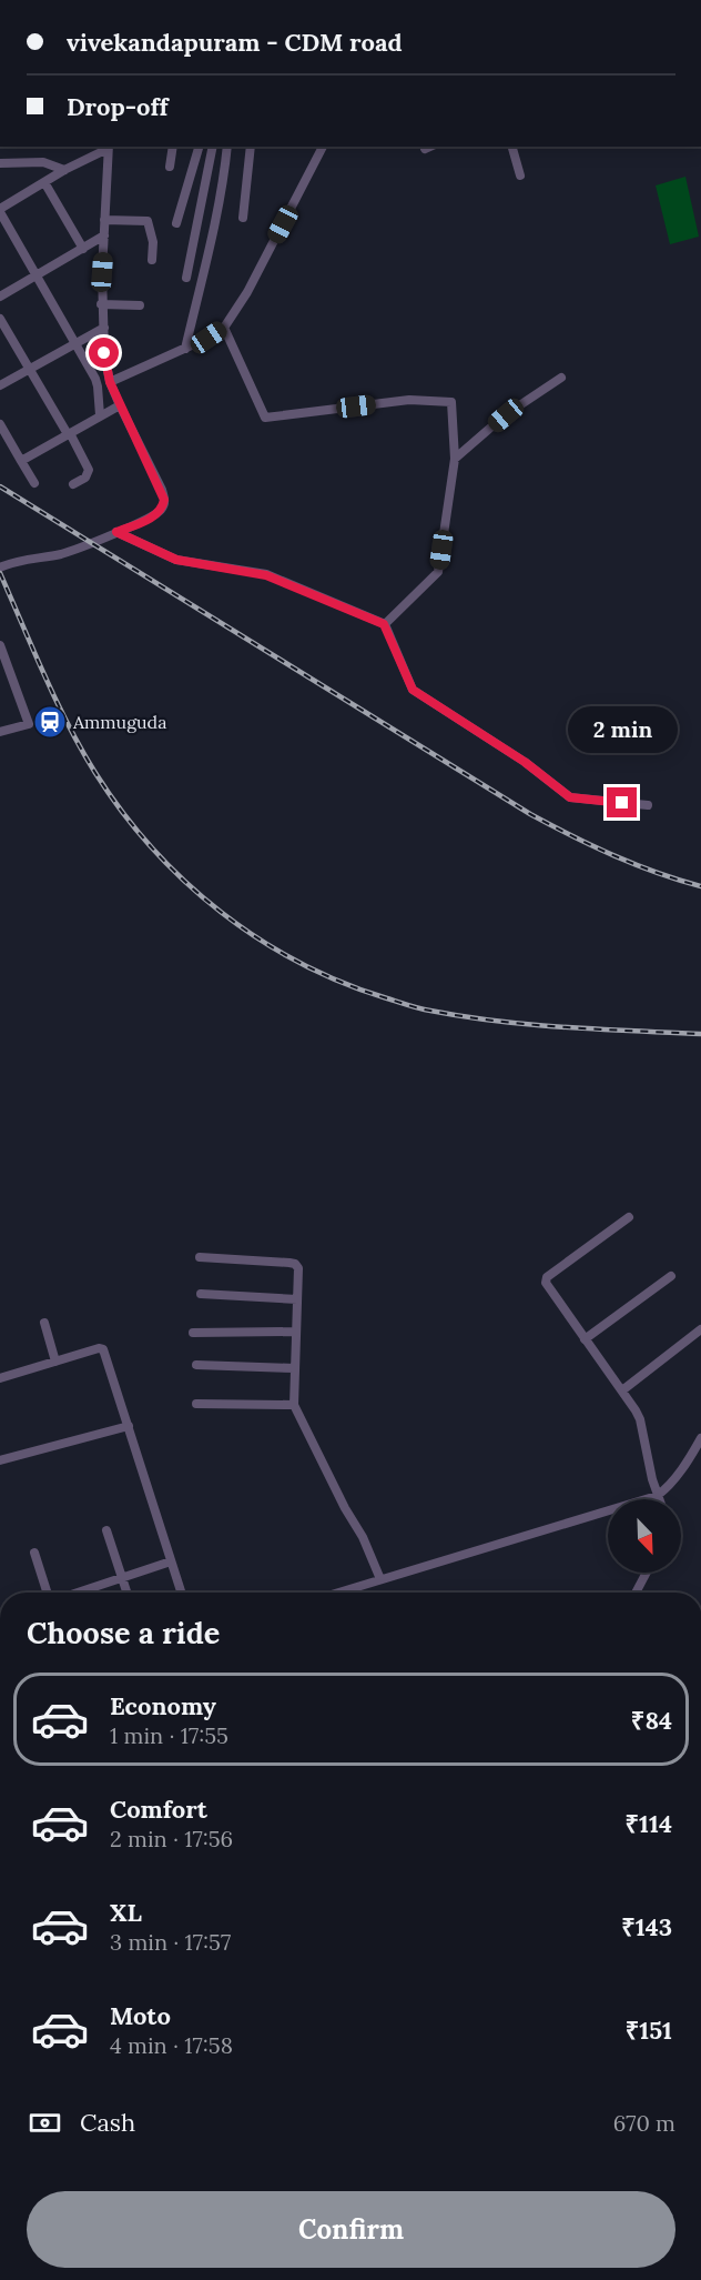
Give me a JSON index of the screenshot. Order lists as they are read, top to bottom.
{
  "places": {
    "station": ["Ammuguda"]
  },
  "north": "bottom right",
  "page": {
    "banner": ["vivekandapuram - CDM road", "Drop-off"],
    "bubble": "2 min",
    "heading": "Choose a ride",
    "list": [
      {
        "name": "Economy",
        "note": "1 min · 17:55",
        "value": "₹84"
      },
      {
        "name": "Comfort",
        "note": "2 min · 17:56",
        "value": "₹114"
      },
      {
        "name": "XL",
        "note": "3 min · 17:57",
        "value": "₹143"
      },
      {
        "name": "Moto",
        "note": "4 min · 17:58",
        "value": "₹151"
      }
    ],
    "pay": ["Cash", "670 m"],
    "buttons": "Confirm"
  }
}
